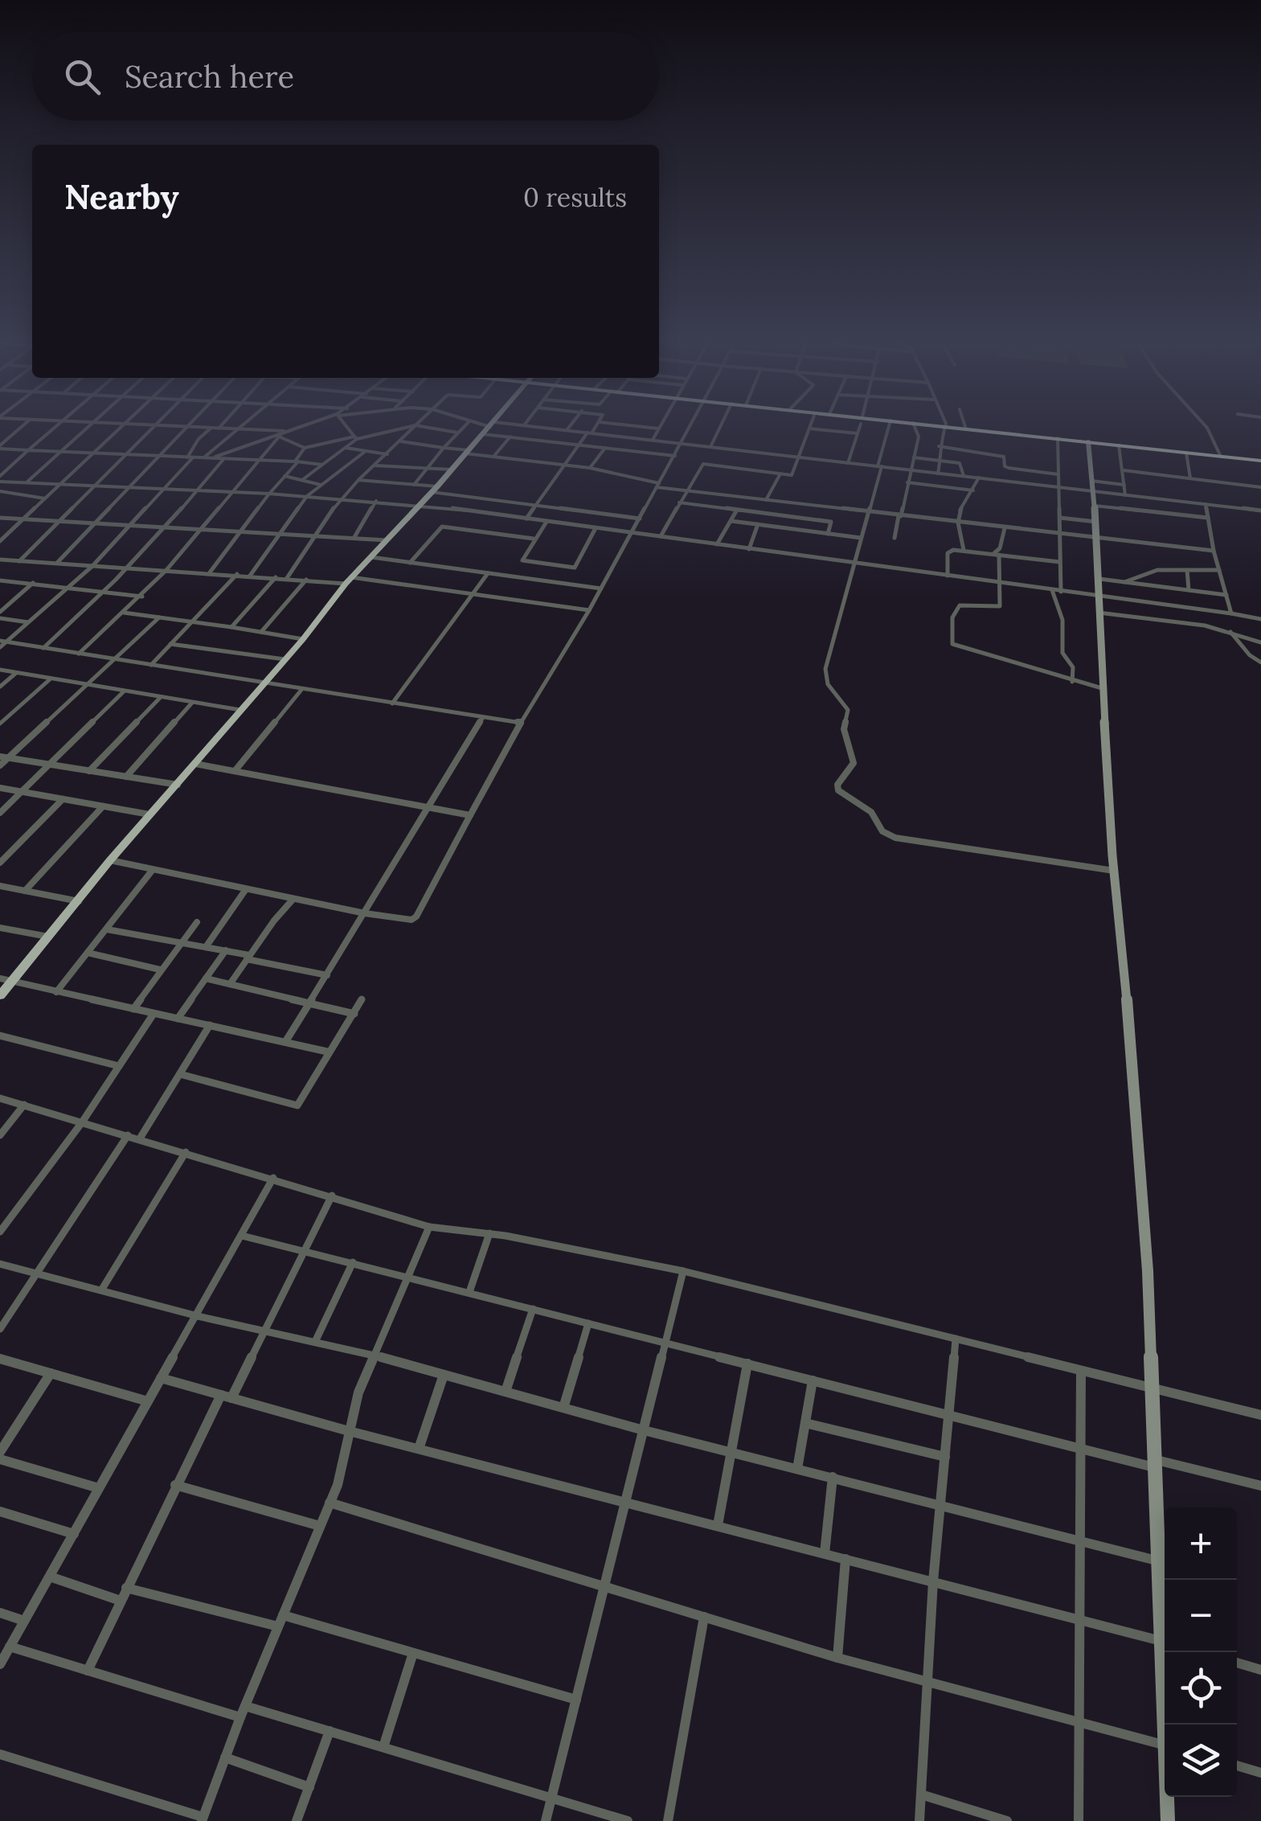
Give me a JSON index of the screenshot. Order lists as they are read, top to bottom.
{
  "page": {
    "search": "Search here",
    "heading": ["Nearby", "0 results"],
    "map_buttons": ["+", "−"]
  }
}
